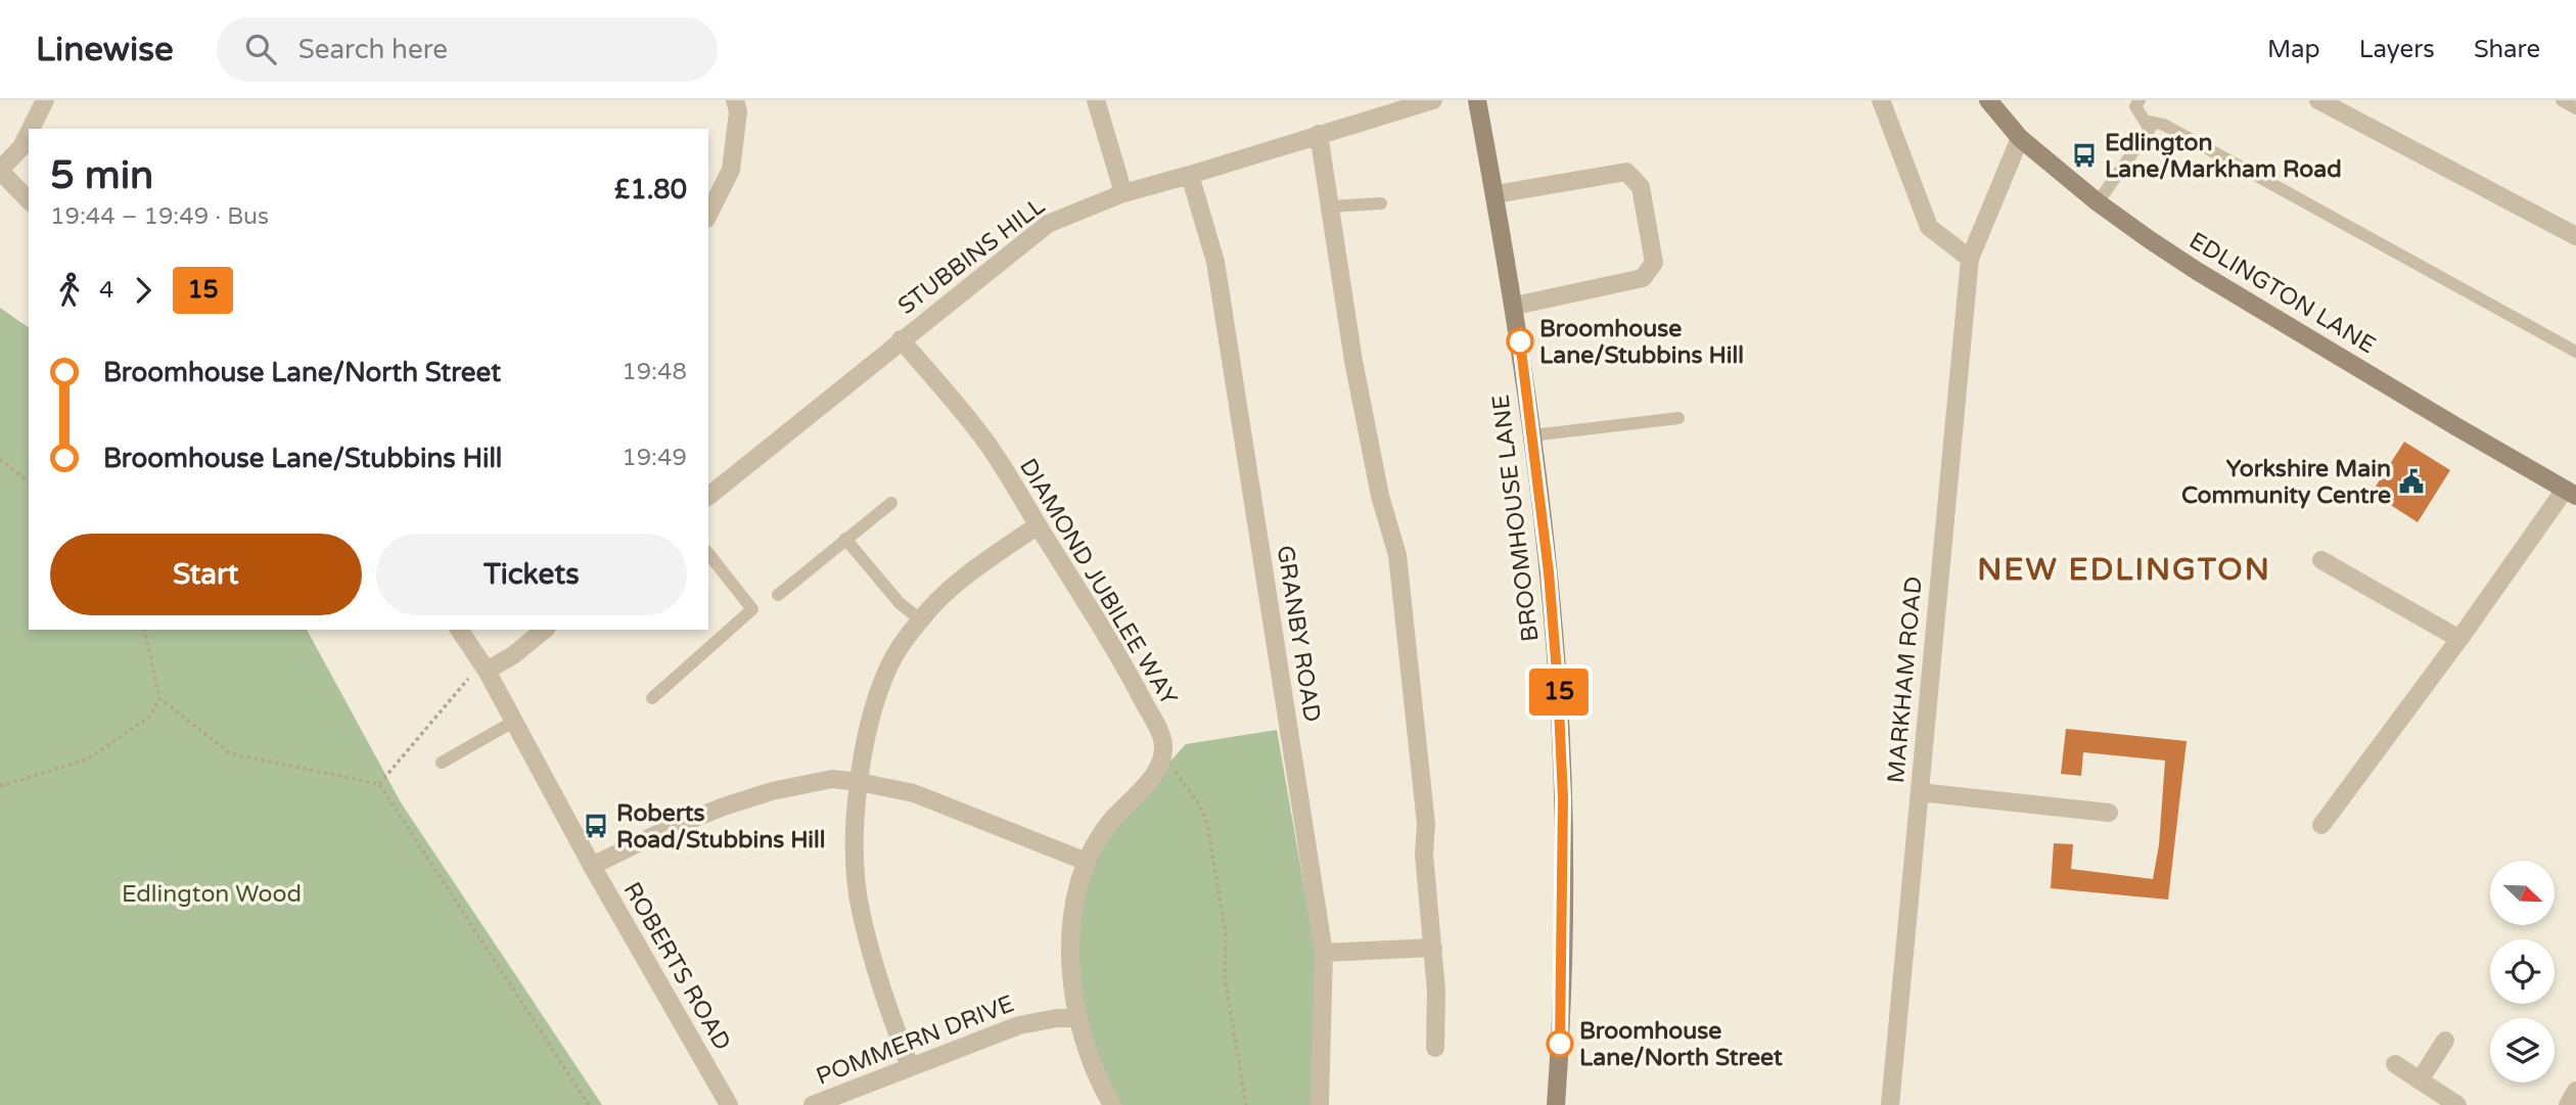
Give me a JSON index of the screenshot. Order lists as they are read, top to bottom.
{
  "streets": {
    "street": [
      "STUBBINS HILL",
      "EDLINGTON LANE",
      "BROOMHOUSE LANE",
      "DIAMOND JUBILEE WAY",
      "GRANBY ROAD",
      "MARKHAM ROAD",
      "ROBERTS ROAD",
      "POMMERN DRIVE"
    ]
  },
  "crossings": [
    ["STUBBINS HILL", "DIAMOND JUBILEE WAY"],
    ["STUBBINS HILL", "GRANBY ROAD"],
    ["EDLINGTON LANE", "MARKHAM ROAD"]
  ],
  "districts": ["NEW EDLINGTON"],
  "parks": ["Edlington Wood"],
  "places": {
    "bus stop": ["Edlington Lane/Markham Road", "Roberts Road/Stubbins Hill"],
    "other": ["Broomhouse Lane/Stubbins Hill", "Broomhouse Lane/North Street"],
    "public building": ["Yorkshire Main Community Centre"]
  },
  "lines": ["bus line 15"],
  "north": "bottom right",
  "page": {
    "header": "Linewise",
    "search": "Search here",
    "nav": ["Map", "Layers", "Share"],
    "on_map": "15",
    "heading": ["5 min", "19:44 – 19:49 · Bus", "£1.80"],
    "legs": ["4", "15"],
    "list": [
      {
        "name": "Broomhouse Lane/North Street",
        "value": "19:48"
      },
      {
        "name": "Broomhouse Lane/Stubbins Hill",
        "value": "19:49"
      }
    ],
    "buttons": ["Start", "Tickets"]
  }
}
